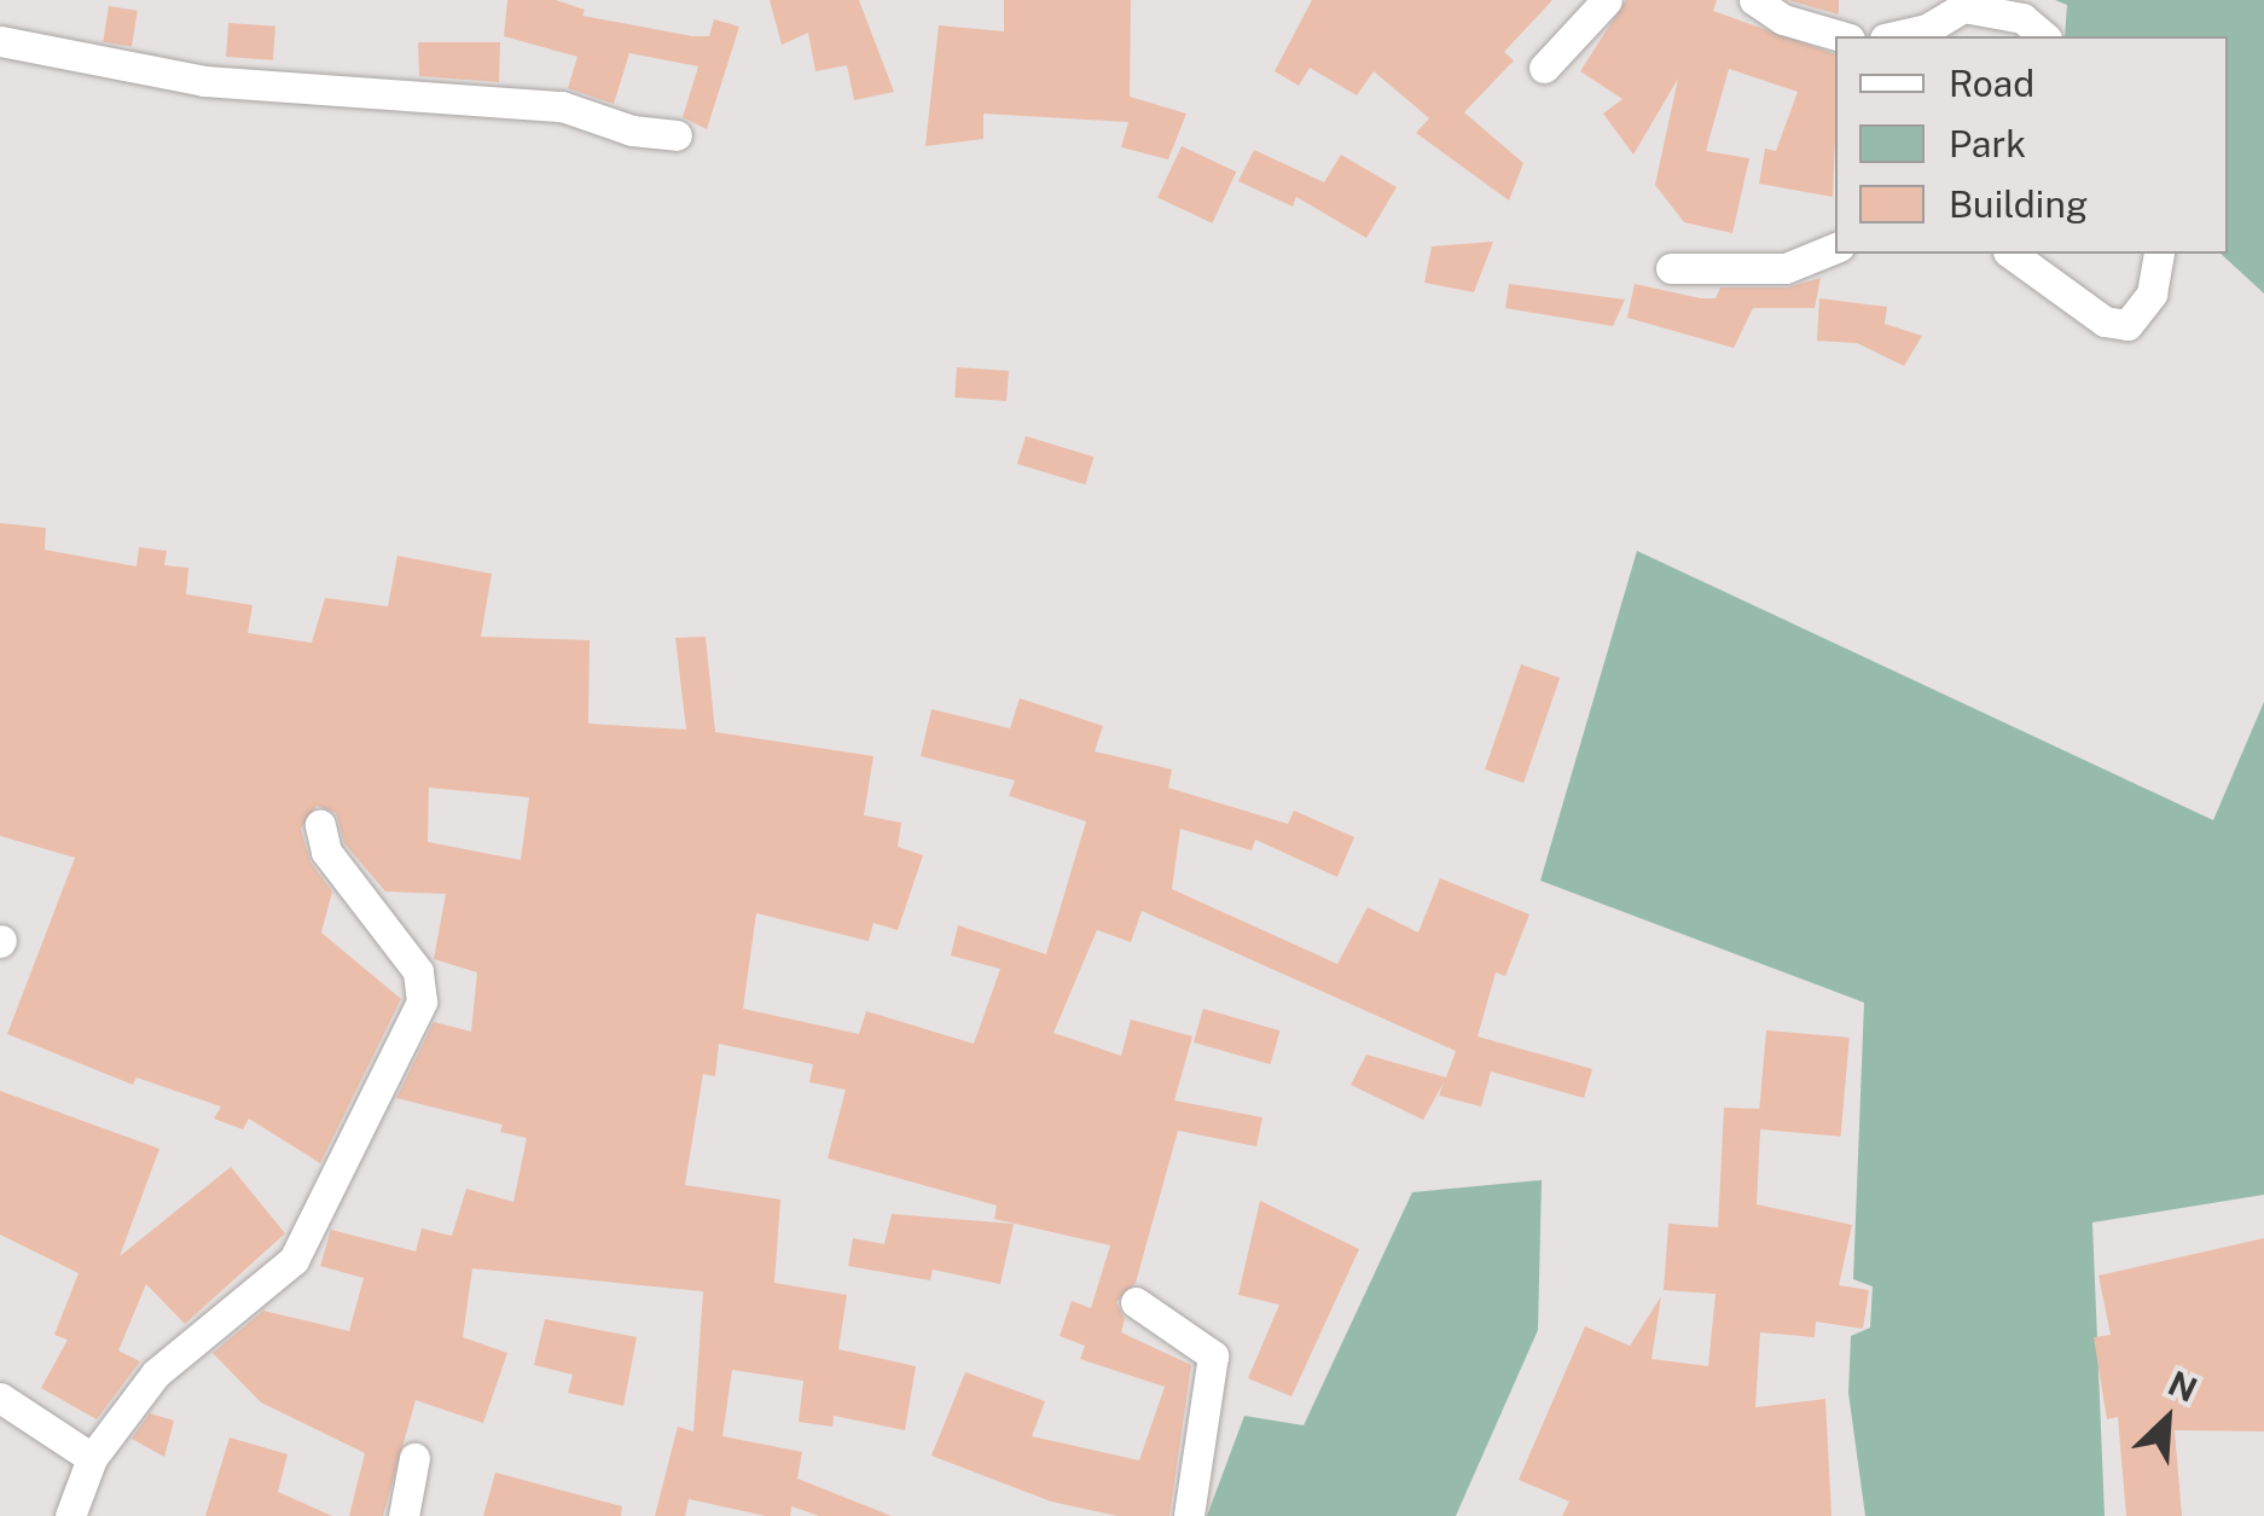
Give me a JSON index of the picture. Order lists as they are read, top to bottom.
{
  "legend": ["Road", "Park", "Building"],
  "north": "top right"
}
